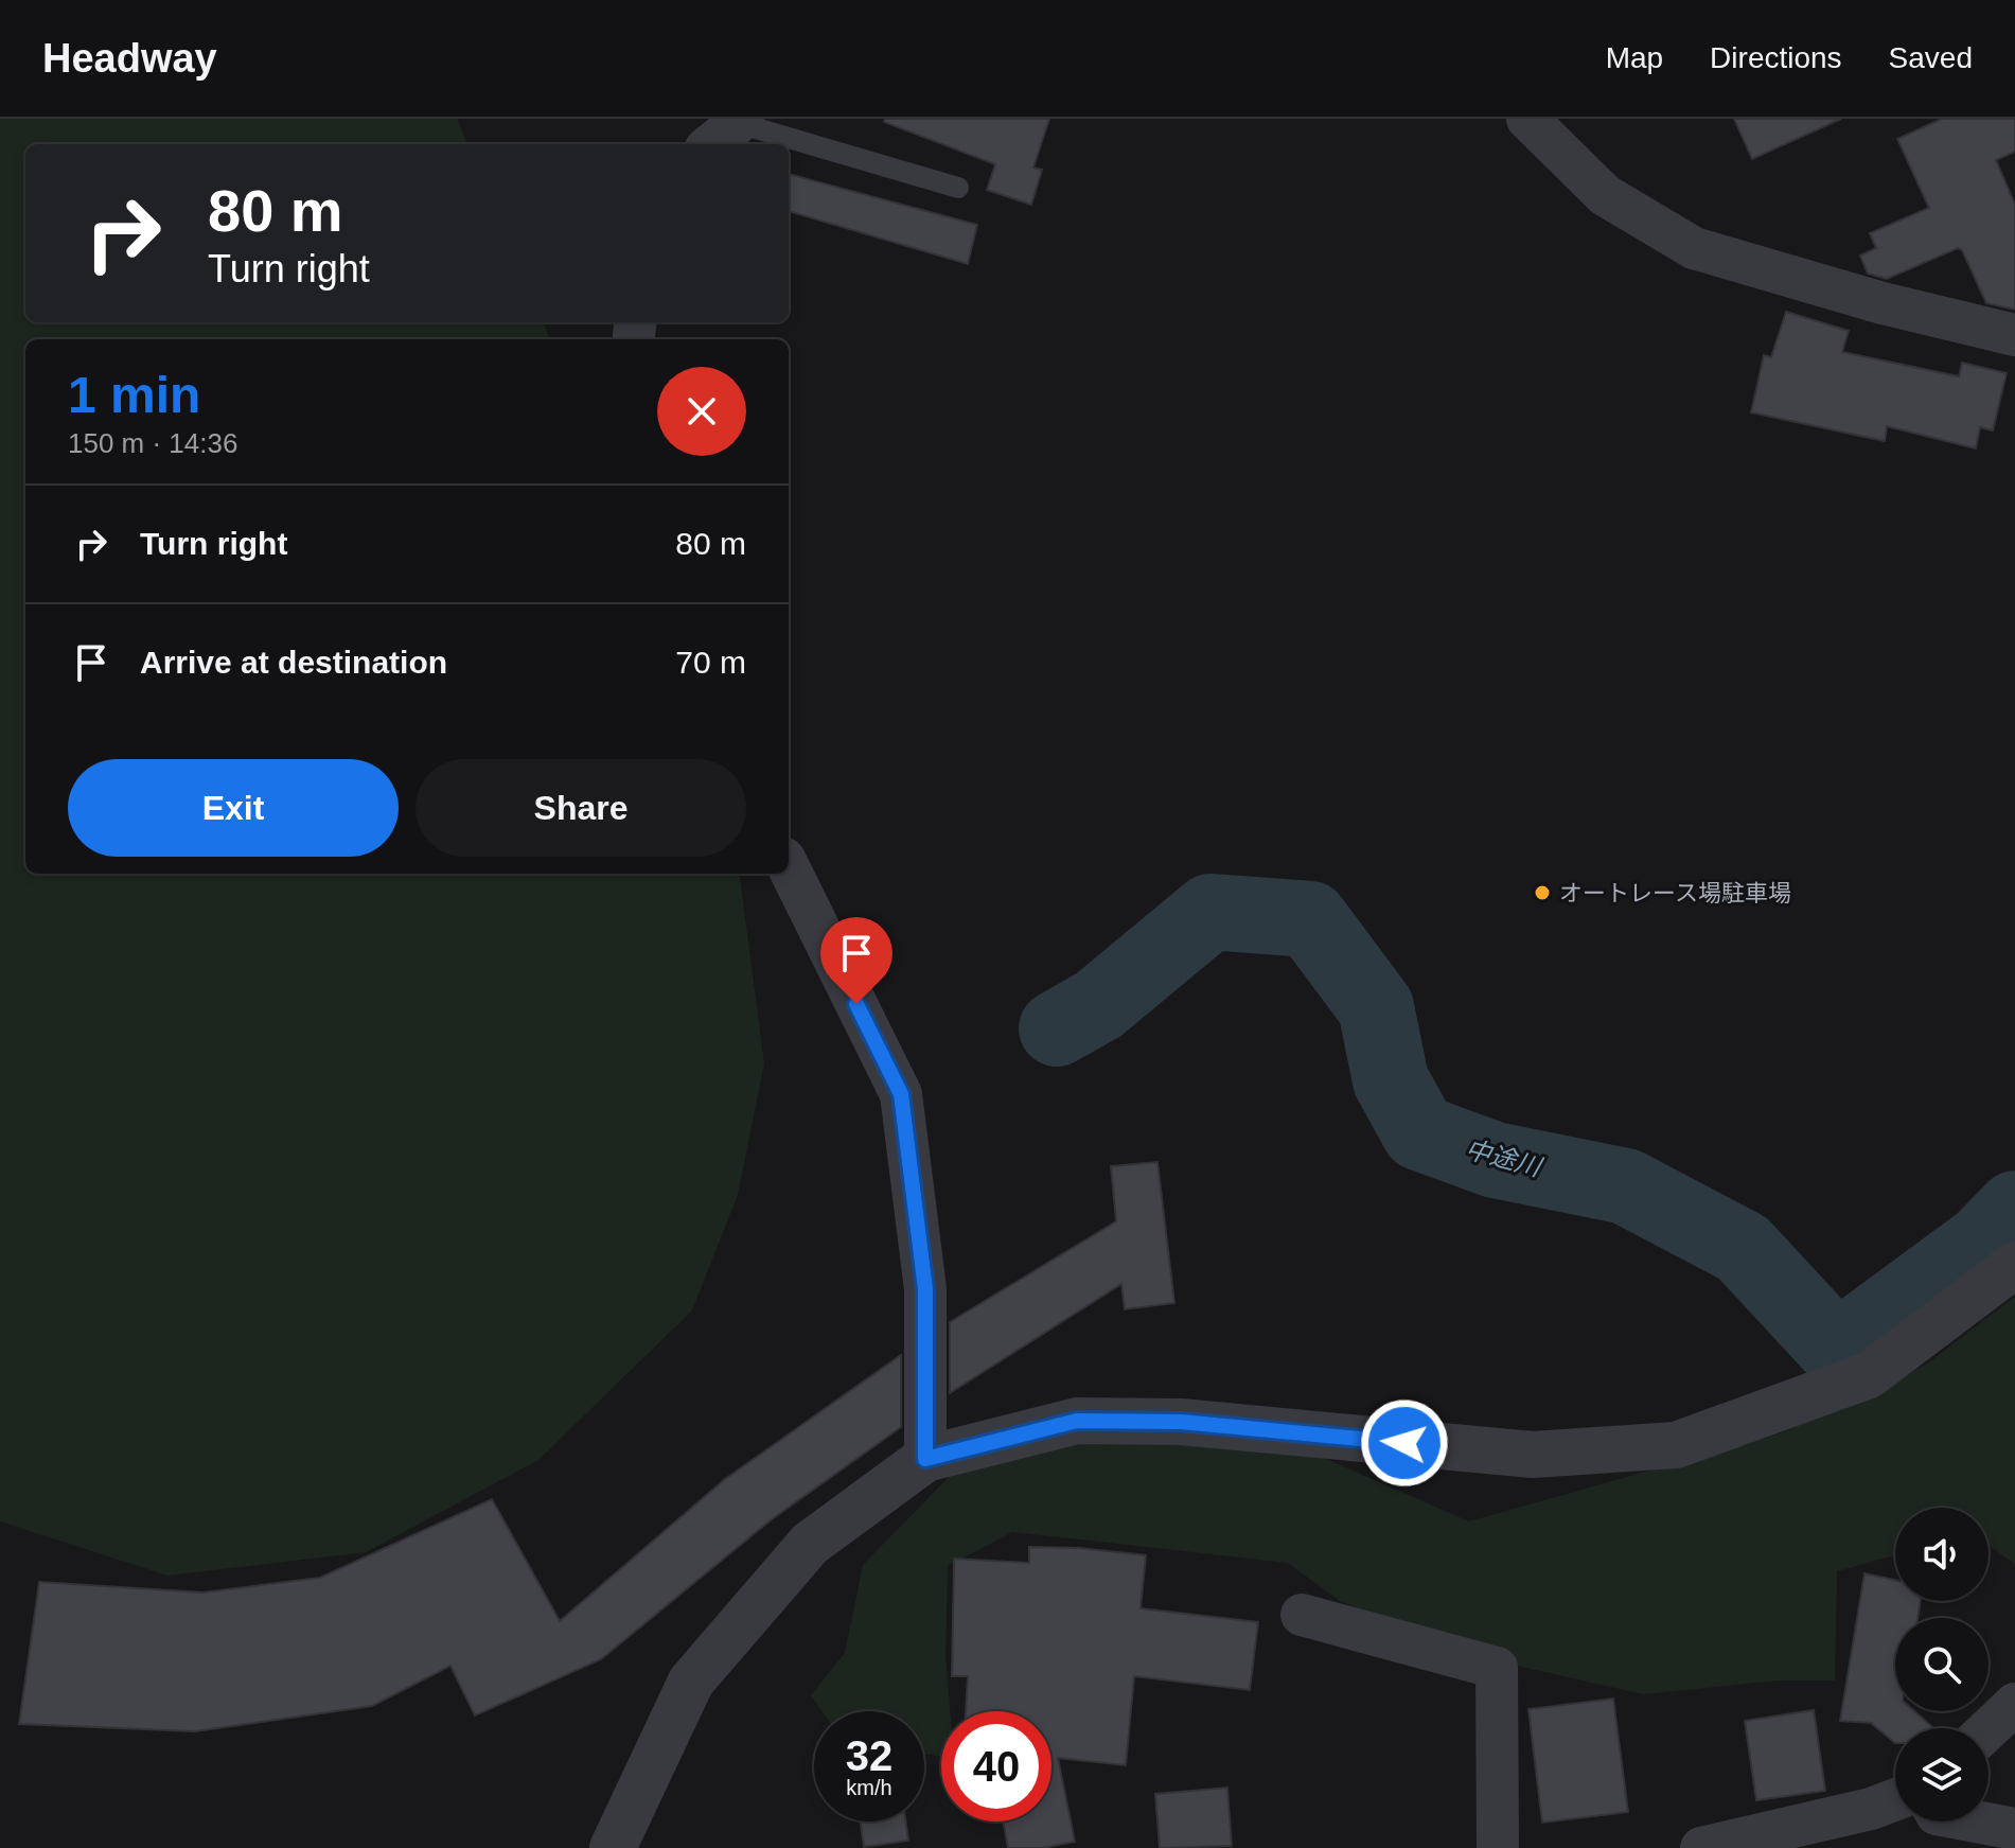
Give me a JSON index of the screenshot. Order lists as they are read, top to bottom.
{
  "water": ["中途川"],
  "places": ["オートレース場駐車場"],
  "page": {
    "header": "Headway",
    "nav": ["Map", "Directions", "Saved"],
    "turn": ["80 m", "Turn right"],
    "heading": ["1 min", "150 m · 14:36"],
    "list": [
      {
        "name": "Turn right",
        "value": "80 m"
      },
      {
        "name": "Arrive at destination",
        "value": "70 m"
      }
    ],
    "buttons": ["Exit", "Share"],
    "speed": "32 km/h",
    "limit": "40"
  }
}
